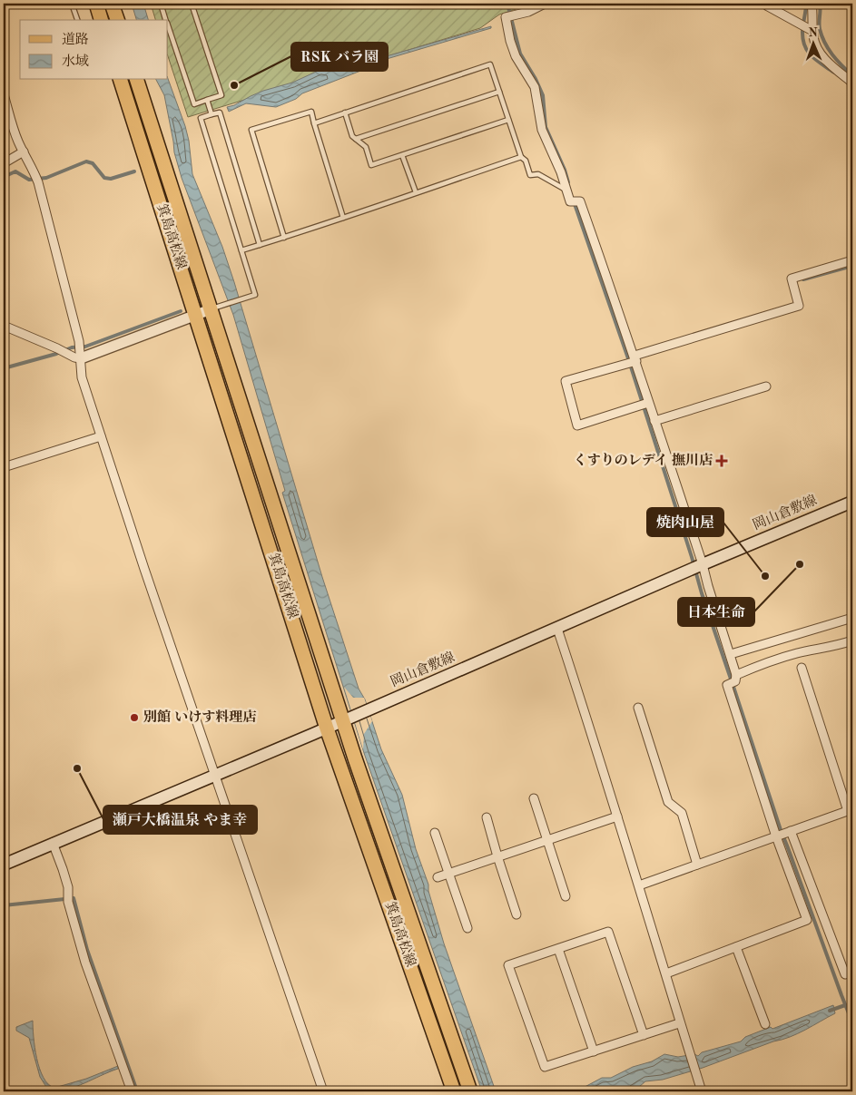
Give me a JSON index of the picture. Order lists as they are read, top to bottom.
{
  "streets": {
    "main road": ["箕島高松線", "岡山倉敷線"]
  },
  "crossings": [
    ["箕島高松線", "岡山倉敷線"]
  ],
  "places": {
    "other": [
      "RSK バラ園",
      "日本生命",
      "焼肉山屋",
      "別館 いけす料理店",
      "瀬戸大橋温泉 やま幸"
    ],
    "health": ["くすりのレデイ 撫川店"]
  },
  "legend": ["道路", "水域"],
  "north": "top"
}
